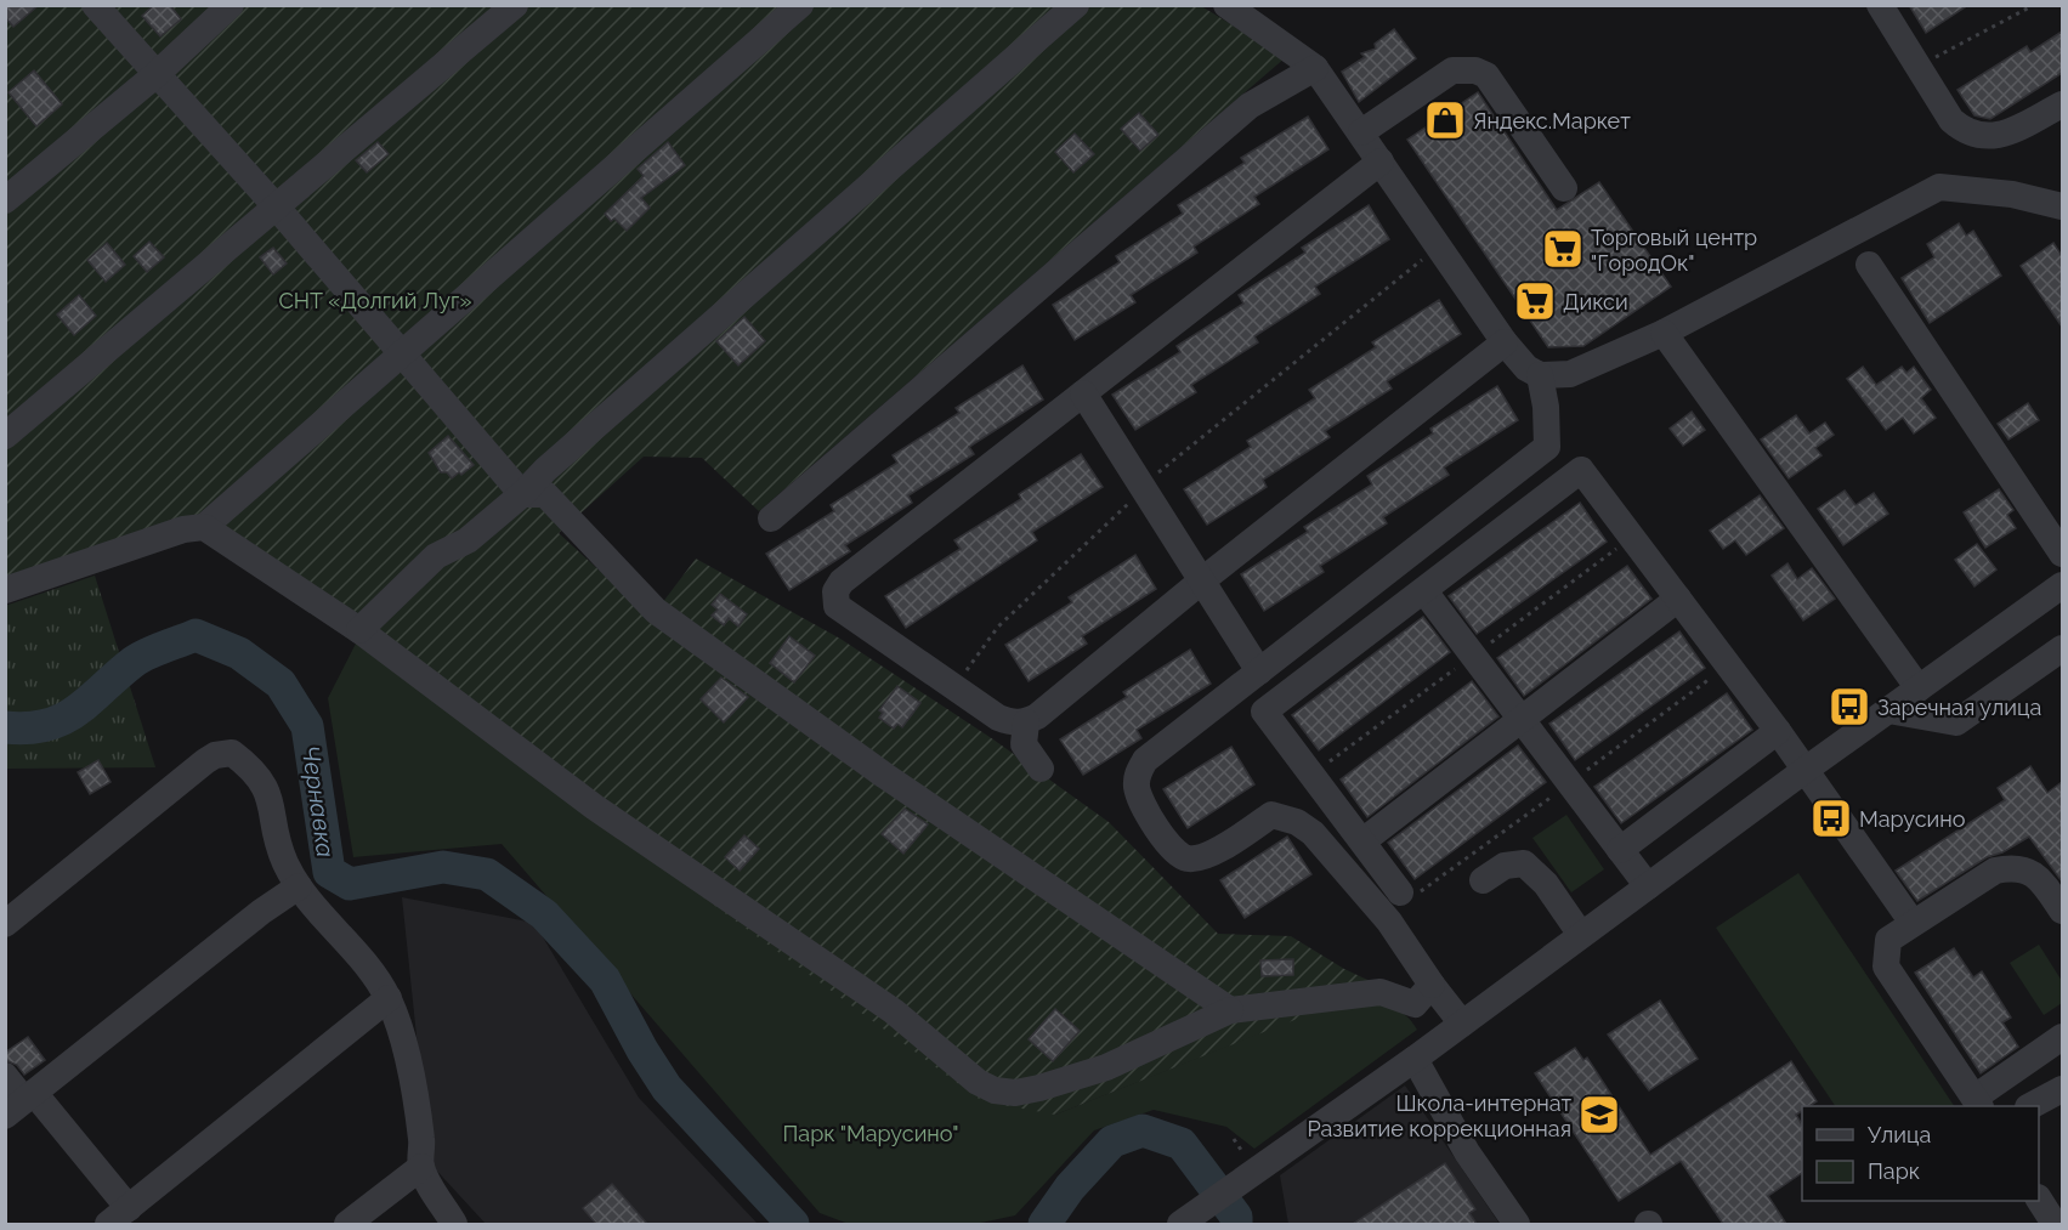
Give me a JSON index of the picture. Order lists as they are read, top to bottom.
{
  "water": ["Чернавка"],
  "parks": ["СНТ «Долгий Луг»", "Парк \"Марусино\""],
  "places": {
    "shop": ["Яндекс.Маркет"],
    "supermarket": ["Торговый центр \"ГородОк\"", "Дикси"],
    "bus stop": ["Заречная улица", "Марусино"],
    "school or university": ["Школа-интернат Развитие коррекционная"]
  },
  "legend": ["Улица", "Парк"]
}
